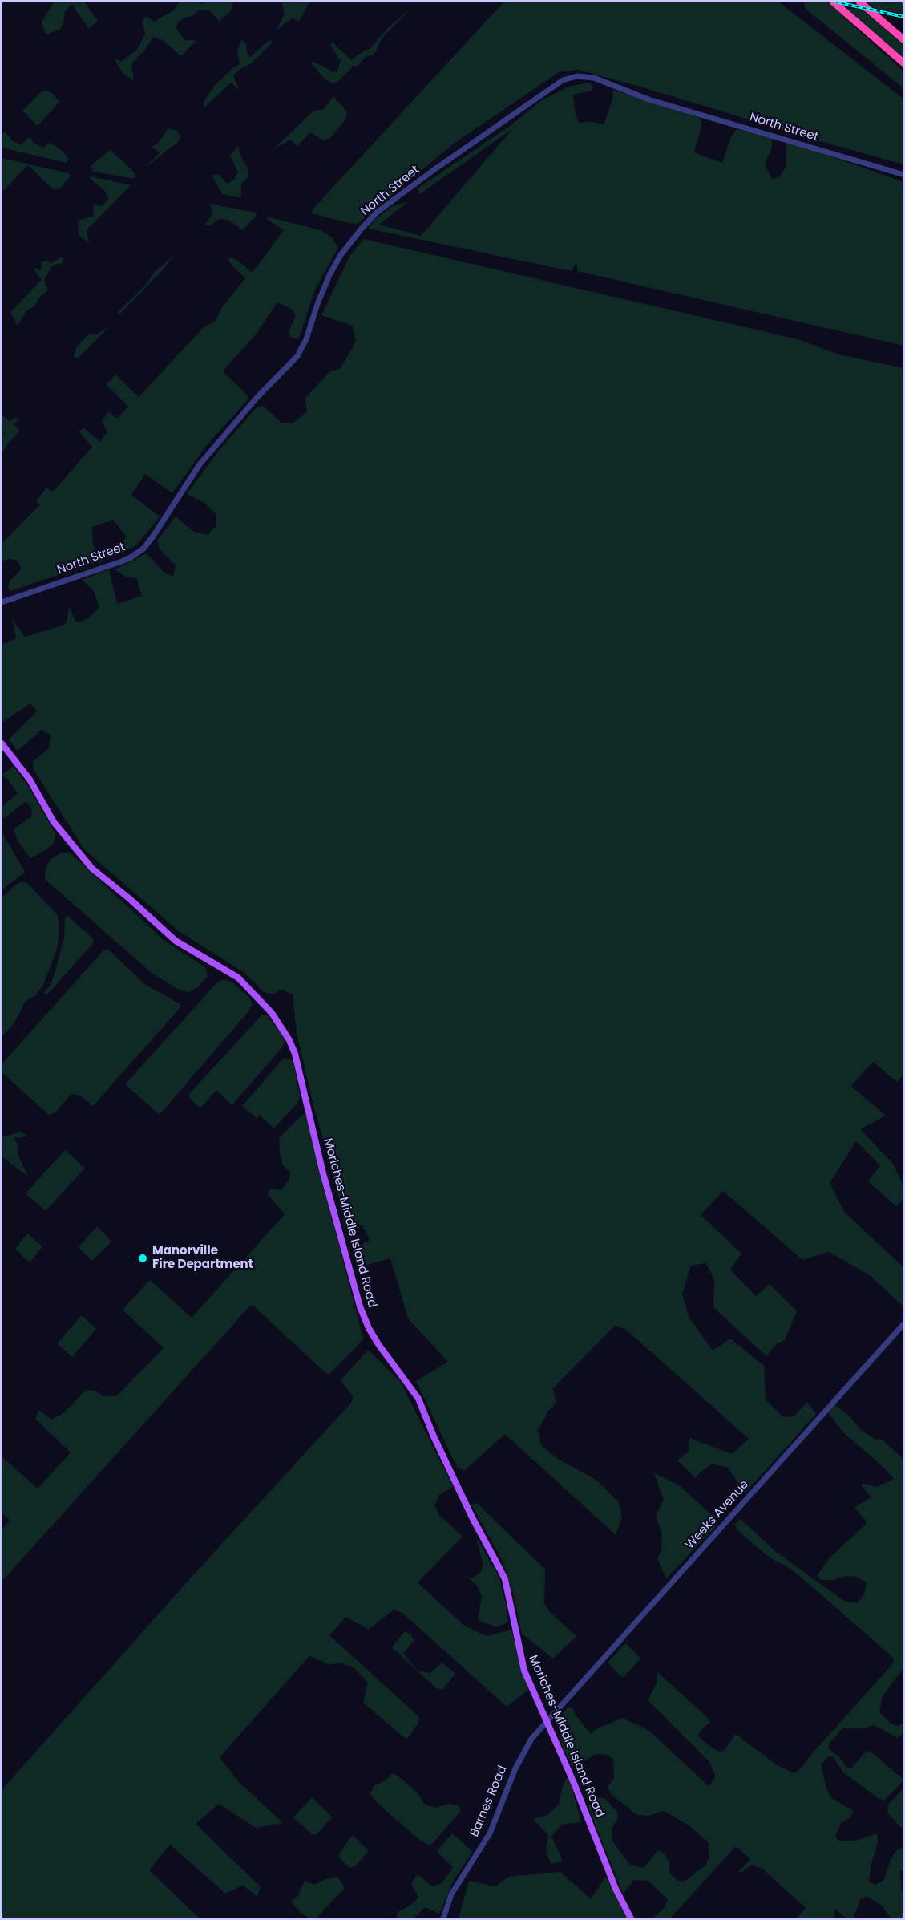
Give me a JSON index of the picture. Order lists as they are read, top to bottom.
{
  "streets": {
    "main road": ["Moriches-Middle Island Road"],
    "street": ["North Street", "Weeks Avenue", "Barnes Road"]
  },
  "crossings": [
    ["Moriches-Middle Island Road", "Weeks Avenue"],
    ["Moriches-Middle Island Road", "Barnes Road"],
    ["Weeks Avenue", "Barnes Road"]
  ],
  "places": ["Manorville Fire Department"]
}
